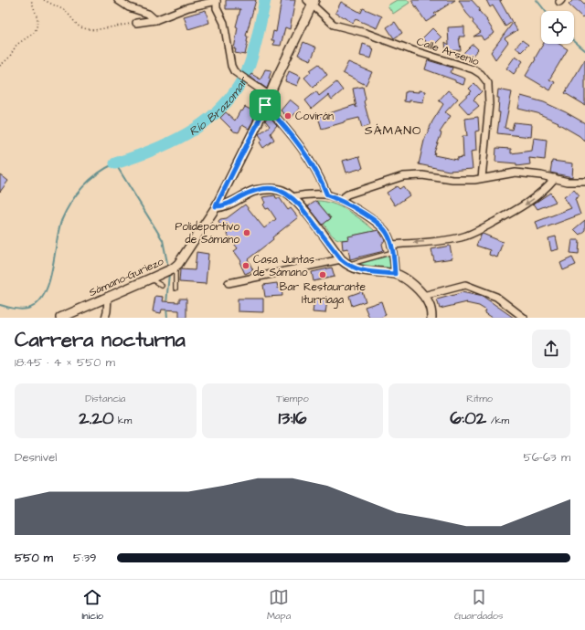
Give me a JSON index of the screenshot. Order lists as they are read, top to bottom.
{
  "streets": {
    "street": ["Calle Arsenio", "Sámano-Guriezo"]
  },
  "crossings": [
    ["Calle Arsenio", "Sámano-Guriezo"]
  ],
  "districts": ["SÁMANO"],
  "water": ["Río Brazomar"],
  "places": [
    "Covirán",
    "Polideportivo de Sámano",
    "Casa Juntas de Sámano",
    "Bar Restaurante Iturriaga"
  ],
  "page": {
    "heading": ["Carrera nocturna", "18:45 · 4 × 550 m"],
    "stats": [
      ["Distancia", "2.20 km"],
      ["Tiempo", "13:16"],
      ["Ritmo", "6:02 /km"]
    ],
    "chart": ["Desnivel", "56–63 m"],
    "list": [
      {
        "name": "550 m",
        "note": "5:39"
      }
    ],
    "tabs": ["Inicio", "Mapa", "Guardados"]
  }
}
